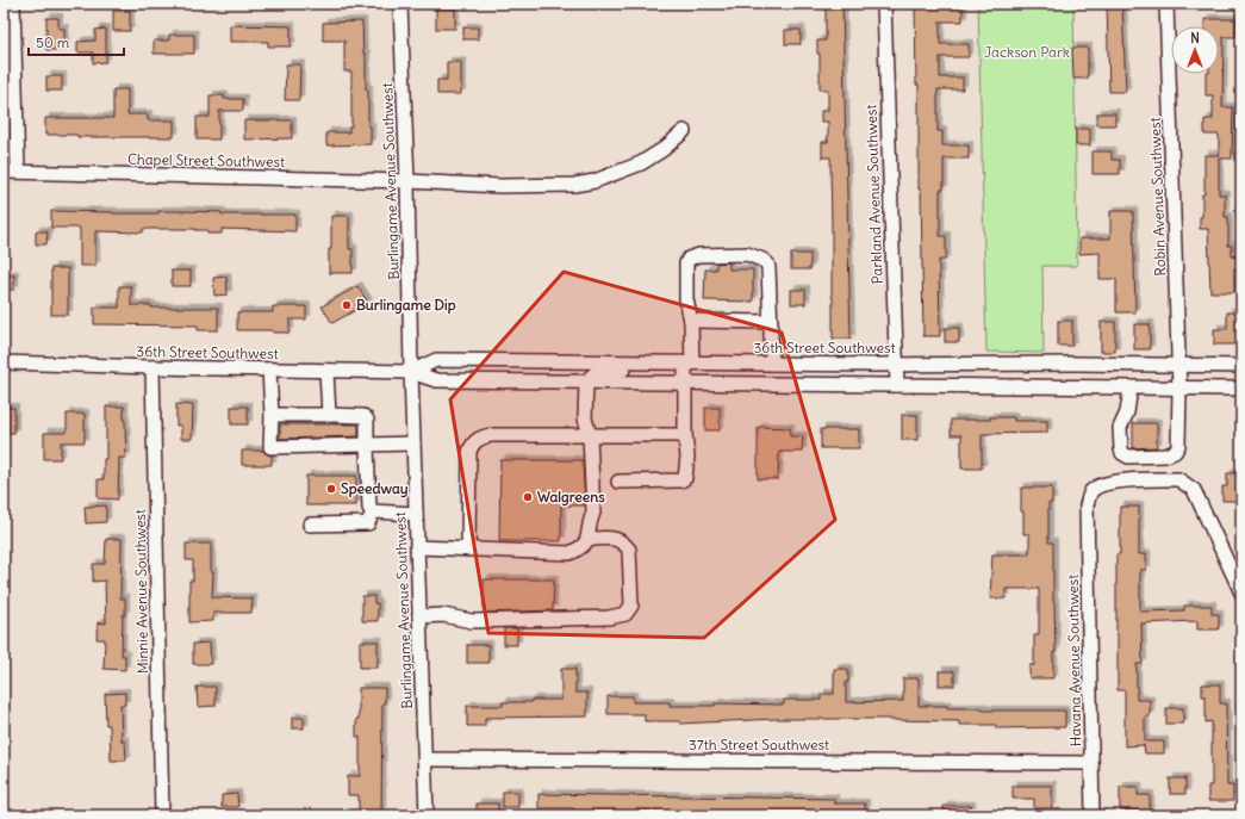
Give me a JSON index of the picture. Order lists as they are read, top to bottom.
{
  "streets": {
    "street": [
      "Chapel Street Southwest",
      "Burlingame Avenue Southwest",
      "Parkland Avenue Southwest",
      "Robin Avenue Southwest",
      "36th Street Southwest",
      "Minnie Avenue Southwest",
      "Havana Avenue Southwest",
      "37th Street Southwest"
    ]
  },
  "crossings": [
    ["Chapel Street Southwest", "Burlingame Avenue Southwest"],
    ["Burlingame Avenue Southwest", "36th Street Southwest"],
    ["Burlingame Avenue Southwest", "37th Street Southwest"],
    ["Parkland Avenue Southwest", "36th Street Southwest"],
    ["Robin Avenue Southwest", "36th Street Southwest"],
    ["36th Street Southwest", "Minnie Avenue Southwest"],
    ["Havana Avenue Southwest", "37th Street Southwest"]
  ],
  "parks": ["Jackson Park"],
  "places": ["Burlingame Dip", "Speedway", "Walgreens"],
  "scale_bar": "50 m",
  "north": "top"
}
